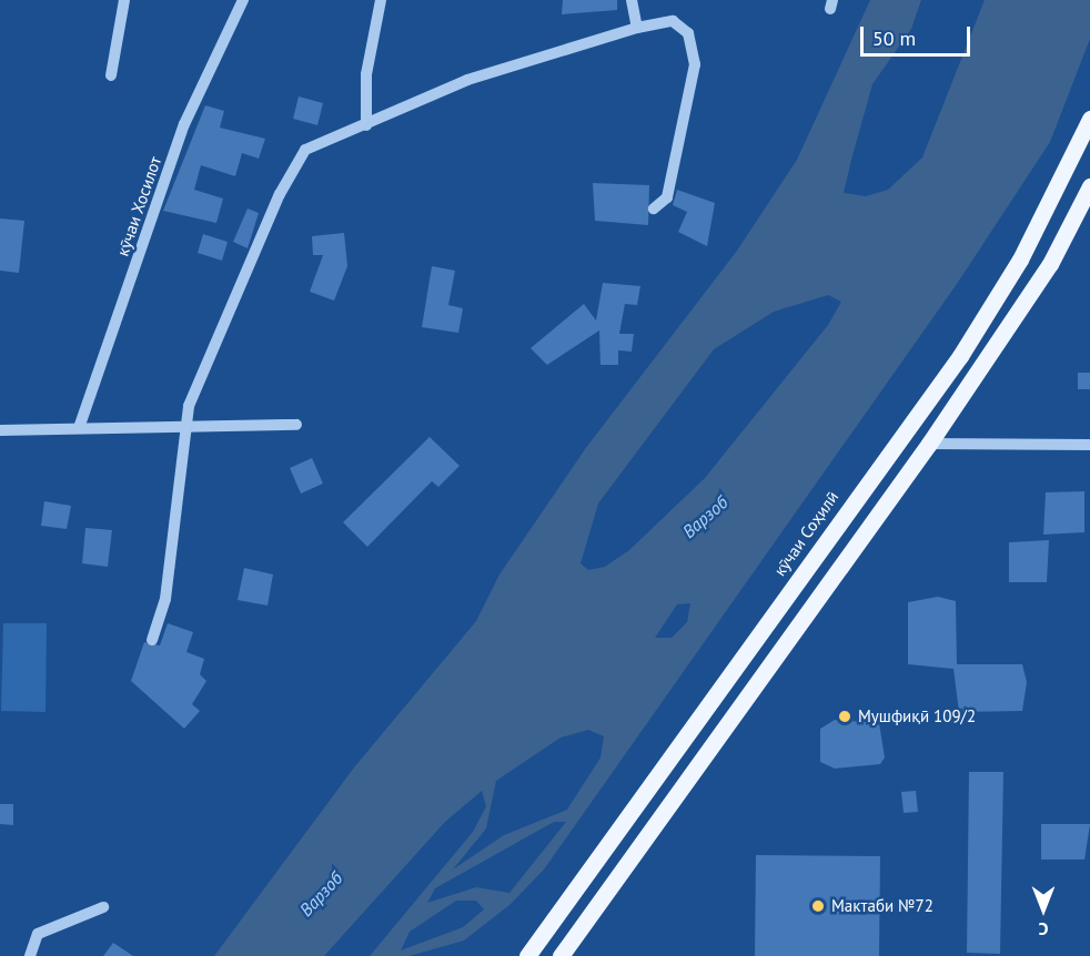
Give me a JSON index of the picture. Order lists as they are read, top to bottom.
{
  "streets": {
    "main road": ["кӯчаи Соҳилӣ"],
    "street": ["кӯчаи Хосилот"]
  },
  "water": ["Варзоб"],
  "places": ["Мушфиқӣ 109/2", "Мактаби №72"],
  "scale_bar": "50 m",
  "north": "bottom"
}
